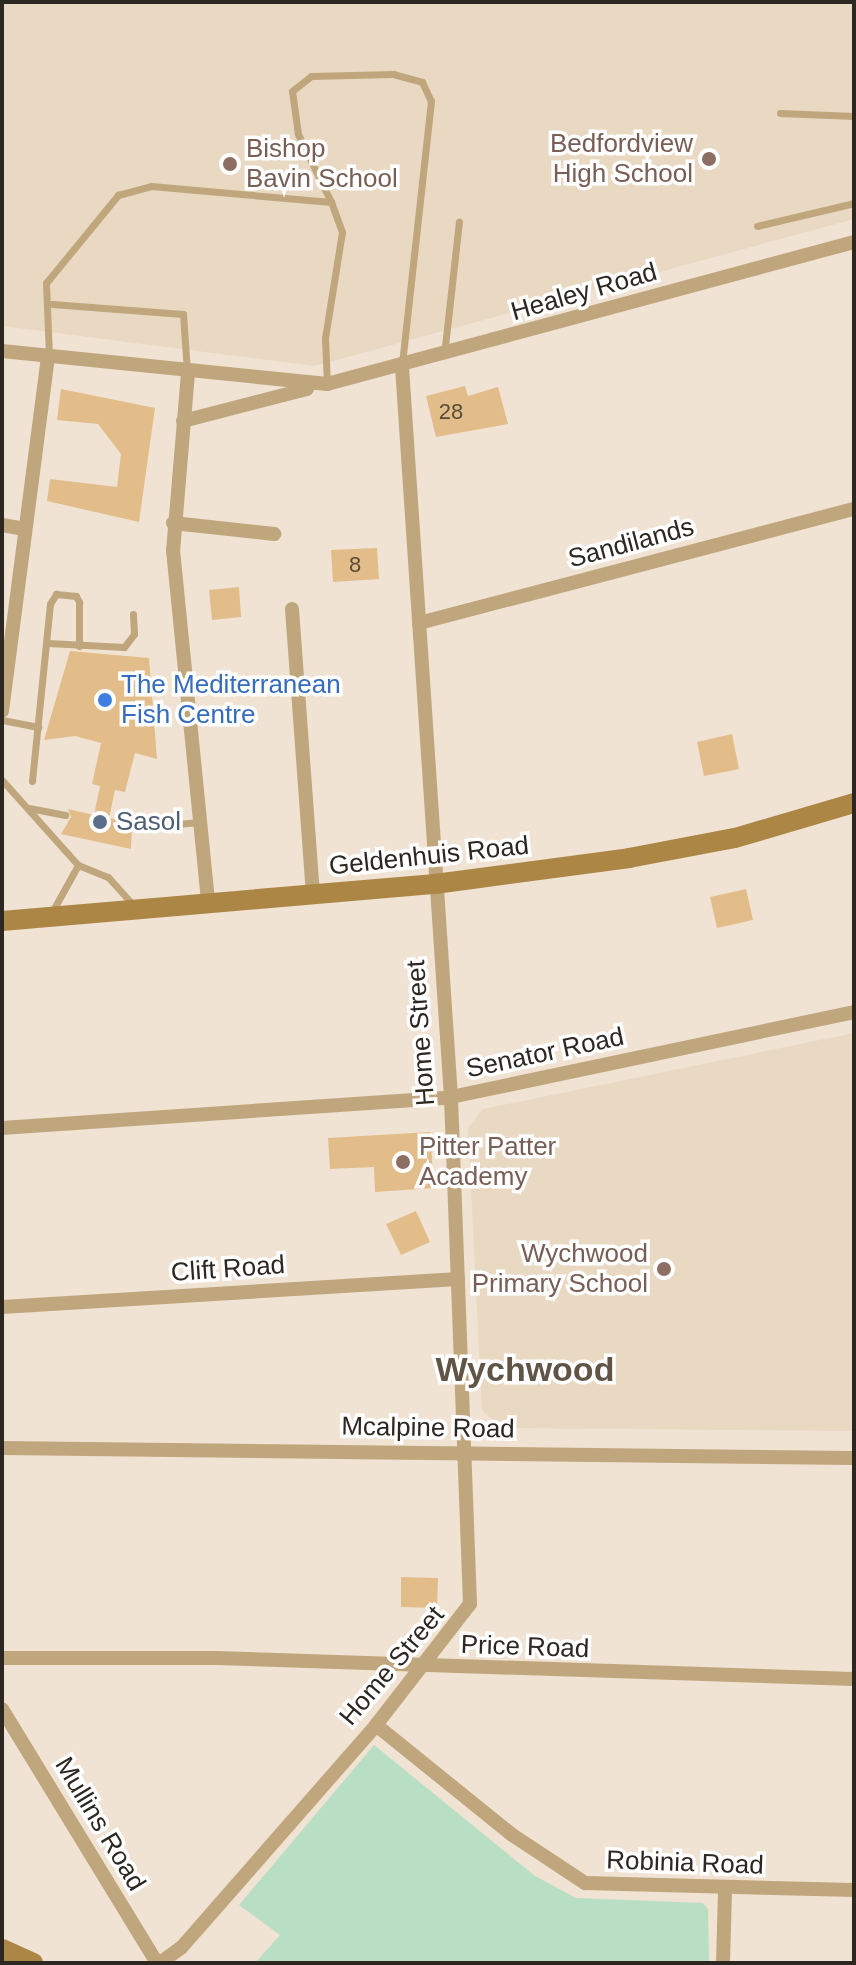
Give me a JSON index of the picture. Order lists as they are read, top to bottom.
{
  "streets": {
    "main road": ["Geldenhuis Road"],
    "street": [
      "Healey Road",
      "Sandilands",
      "Home Street",
      "Senator Road",
      "Clift Road",
      "Mcalpine Road",
      "Price Road",
      "Mullins Road",
      "Robinia Road"
    ]
  },
  "crossings": [
    ["Healey Road", "Home Street"],
    ["Sandilands", "Home Street"],
    ["Geldenhuis Road", "Home Street"],
    ["Home Street", "Senator Road"],
    ["Home Street", "Clift Road"],
    ["Home Street", "Mcalpine Road"],
    ["Home Street", "Price Road"],
    ["Home Street", "Mullins Road"],
    ["Home Street", "Robinia Road"]
  ],
  "districts": ["Wychwood"],
  "places": [
    "Bedfordview High School",
    "Bishop Bavin School",
    "The Mediterranean Fish Centre",
    "Sasol",
    "Pitter Patter Academy",
    "Wychwood Primary School"
  ],
  "house_numbers": ["28", "8"]
}
